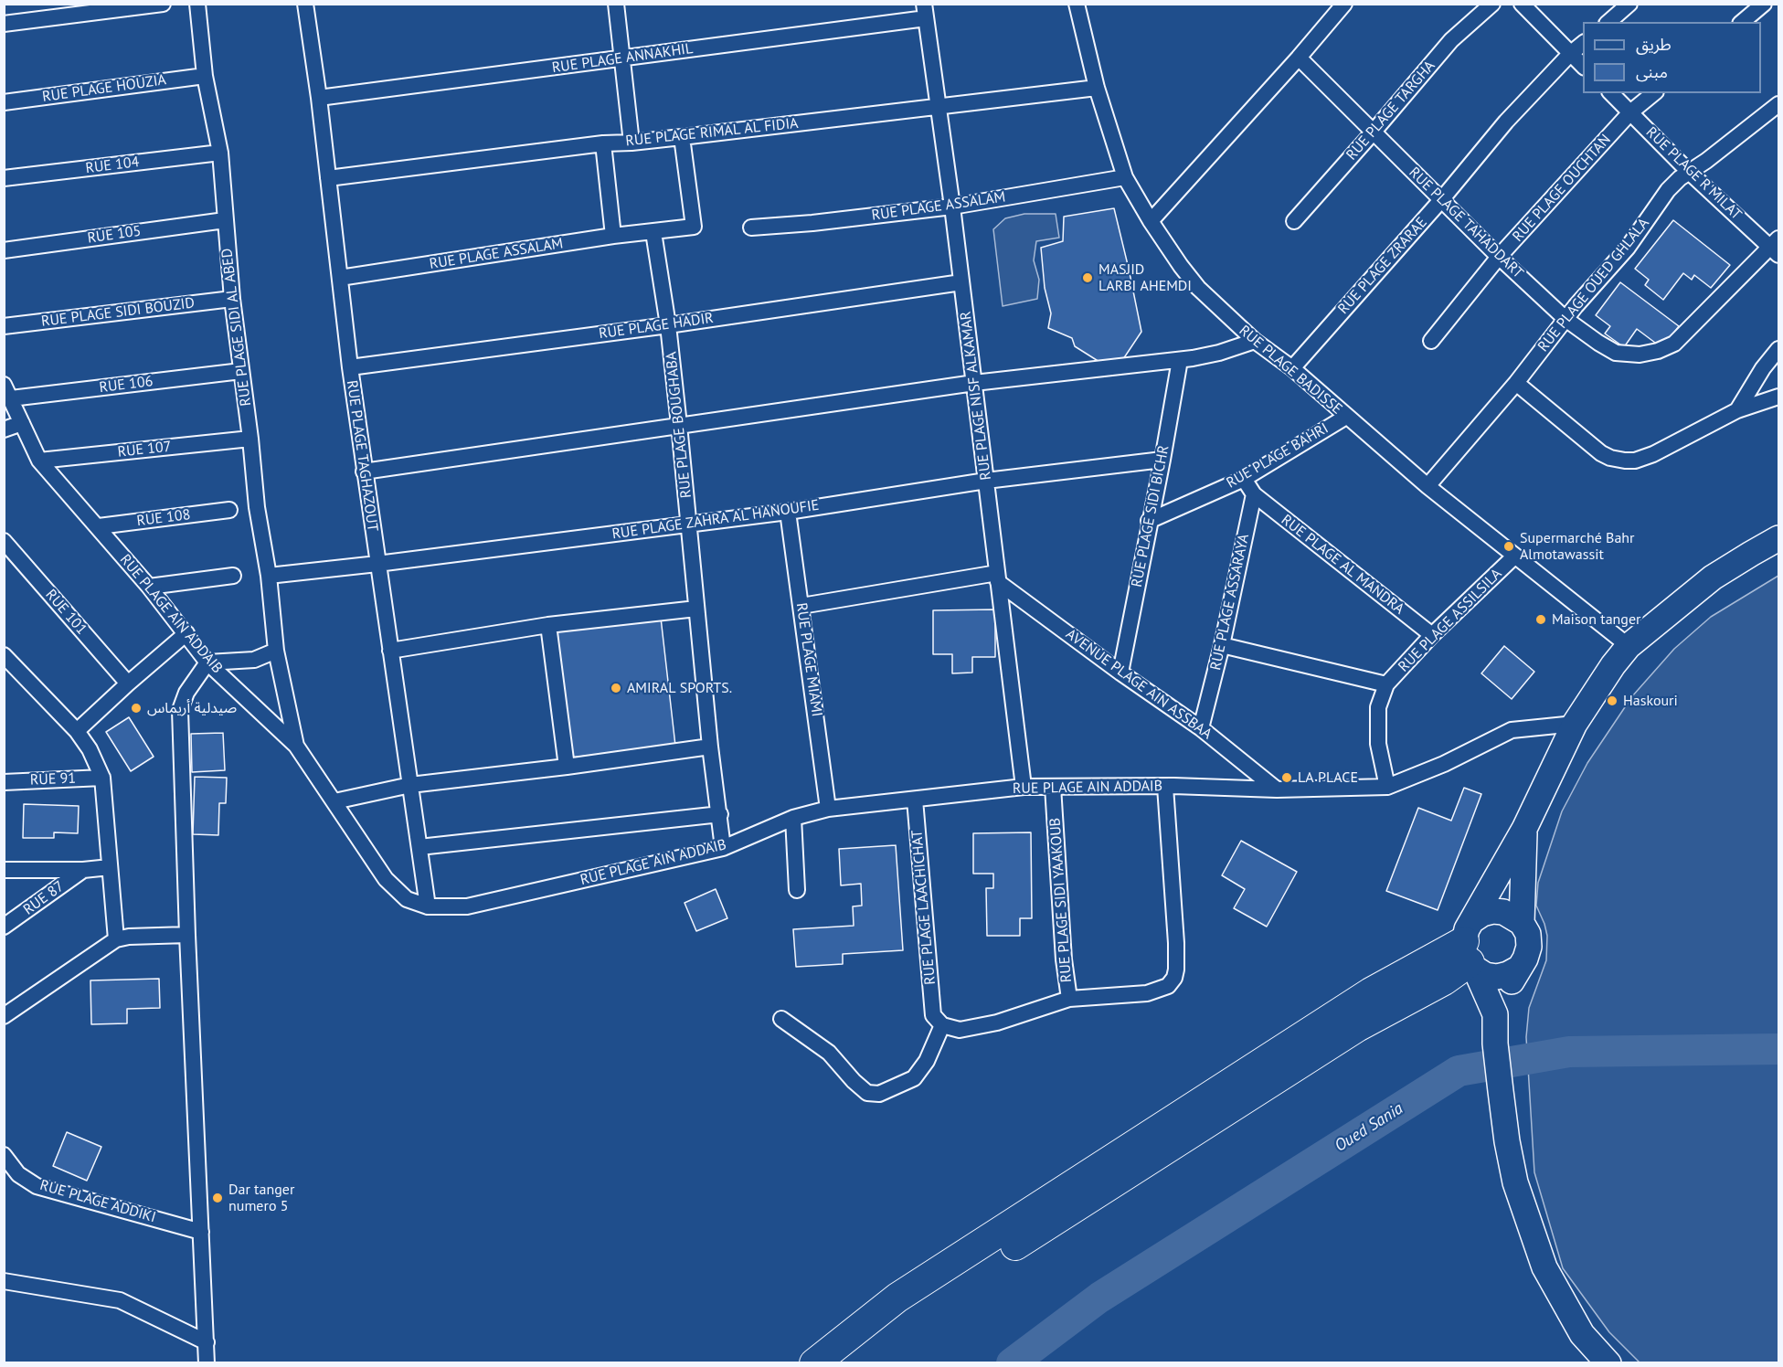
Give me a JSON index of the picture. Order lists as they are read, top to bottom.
{
  "streets": {
    "street": [
      "RUE PLAGE ANNAKHIL",
      "RUE PLAGE HOUZIA",
      "RUE PLAGE TARGHA",
      "RUE PLAGE RIMAL AL FIDIA",
      "RUE 104",
      "RUE PLAGE R'MILAT",
      "RUE PLAGE OUCHTAN",
      "RUE PLAGE ASSALAM",
      "RUE PLAGE TAHADDART",
      "RUE 105",
      "RUE PLAGE ZRARAE",
      "RUE PLAGE OUED GHLALA",
      "RUE PLAGE SIDI BOUZID",
      "RUE PLAGE HADIR",
      "RUE PLAGE SIDI AL ABED",
      "RUE PLAGE BADISSE",
      "RUE 106",
      "RUE PLAGE NISF ALKAMAR",
      "RUE PLAGE BOUGHABA",
      "RUE 107",
      "RUE PLAGE TAGHAZOUT",
      "RUE PLAGE BAHRI",
      "RUE PLAGE SIDI BICHR",
      "RUE 108",
      "RUE PLAGE ZAHRA AL HANOUFIE",
      "RUE PLAGE AL MANDRA",
      "RUE PLAGE ASSARAYA",
      "RUE 101",
      "RUE PLAGE AIN ADDAIB",
      "RUE PLAGE ASSILSILA",
      "RUE PLAGE MIAMI",
      "AVENUE PLAGE AIN ASSBAA",
      "RUE 91",
      "RUE 87",
      "RUE PLAGE SIDI YAAKOUB",
      "RUE PLAGE LAACHICHAT",
      "RUE PLAGE ADDIKI"
    ]
  },
  "crossings": [
    ["RUE PLAGE ANNAKHIL", "RUE PLAGE NISF ALKAMAR"],
    ["RUE PLAGE ANNAKHIL", "RUE PLAGE TAGHAZOUT"],
    ["RUE PLAGE HOUZIA", "RUE PLAGE SIDI AL ABED"],
    ["RUE PLAGE TARGHA", "RUE PLAGE TAHADDART"],
    ["RUE PLAGE RIMAL AL FIDIA", "RUE PLAGE ASSALAM"],
    ["RUE PLAGE RIMAL AL FIDIA", "RUE PLAGE BADISSE"],
    ["RUE PLAGE RIMAL AL FIDIA", "RUE PLAGE NISF ALKAMAR"],
    ["RUE PLAGE RIMAL AL FIDIA", "RUE PLAGE TAGHAZOUT"],
    ["RUE 104", "RUE PLAGE SIDI AL ABED"],
    ["RUE PLAGE R'MILAT", "RUE PLAGE OUCHTAN"],
    ["RUE PLAGE R'MILAT", "RUE PLAGE TAHADDART"],
    ["RUE PLAGE R'MILAT", "RUE PLAGE OUED GHLALA"],
    ["RUE PLAGE OUCHTAN", "RUE PLAGE TAHADDART"],
    ["RUE PLAGE ASSALAM", "RUE PLAGE BADISSE"],
    ["RUE PLAGE ASSALAM", "RUE PLAGE NISF ALKAMAR"],
    ["RUE PLAGE ASSALAM", "RUE PLAGE BOUGHABA"],
    ["RUE PLAGE ASSALAM", "RUE PLAGE TAGHAZOUT"],
    ["RUE PLAGE TAHADDART", "RUE PLAGE ZRARAE"],
    ["RUE PLAGE TAHADDART", "RUE PLAGE OUED GHLALA"],
    ["RUE 105", "RUE PLAGE SIDI AL ABED"],
    ["RUE PLAGE ZRARAE", "RUE PLAGE BADISSE"],
    ["RUE PLAGE OUED GHLALA", "RUE PLAGE BADISSE"],
    ["RUE PLAGE SIDI BOUZID", "RUE PLAGE SIDI AL ABED"],
    ["RUE PLAGE HADIR", "RUE PLAGE NISF ALKAMAR"],
    ["RUE PLAGE HADIR", "RUE PLAGE BOUGHABA"],
    ["RUE PLAGE HADIR", "RUE PLAGE TAGHAZOUT"],
    ["RUE PLAGE SIDI AL ABED", "RUE 106"],
    ["RUE PLAGE SIDI AL ABED", "RUE 107"],
    ["RUE PLAGE SIDI AL ABED", "RUE PLAGE ZAHRA AL HANOUFIE"],
    ["RUE PLAGE SIDI AL ABED", "RUE PLAGE AIN ADDAIB"],
    ["RUE PLAGE BADISSE", "RUE PLAGE BAHRI"],
    ["RUE PLAGE BADISSE", "RUE PLAGE ASSILSILA"],
    ["RUE 106", "RUE PLAGE AIN ADDAIB"],
    ["RUE PLAGE NISF ALKAMAR", "RUE PLAGE ZAHRA AL HANOUFIE"],
    ["RUE PLAGE NISF ALKAMAR", "RUE PLAGE AIN ADDAIB"],
    ["RUE PLAGE NISF ALKAMAR", "AVENUE PLAGE AIN ASSBAA"],
    ["RUE PLAGE BOUGHABA", "RUE PLAGE ZAHRA AL HANOUFIE"],
    ["RUE PLAGE BOUGHABA", "RUE PLAGE AIN ADDAIB"],
    ["RUE 107", "RUE PLAGE AIN ADDAIB"],
    ["RUE PLAGE TAGHAZOUT", "RUE PLAGE ZAHRA AL HANOUFIE"],
    ["RUE PLAGE TAGHAZOUT", "RUE PLAGE AIN ADDAIB"],
    ["RUE PLAGE BAHRI", "RUE PLAGE SIDI BICHR"],
    ["RUE PLAGE SIDI BICHR", "RUE PLAGE ZAHRA AL HANOUFIE"],
    ["RUE PLAGE SIDI BICHR", "AVENUE PLAGE AIN ASSBAA"],
    ["RUE 108", "RUE PLAGE AIN ADDAIB"],
    ["RUE PLAGE ZAHRA AL HANOUFIE", "RUE PLAGE MIAMI"],
    ["RUE PLAGE AL MANDRA", "RUE PLAGE ASSARAYA"],
    ["RUE PLAGE AL MANDRA", "RUE PLAGE ASSILSILA"],
    ["RUE PLAGE ASSARAYA", "RUE PLAGE ASSILSILA"],
    ["RUE PLAGE ASSARAYA", "AVENUE PLAGE AIN ASSBAA"],
    ["RUE PLAGE AIN ADDAIB", "RUE PLAGE ASSILSILA"],
    ["RUE PLAGE AIN ADDAIB", "RUE PLAGE MIAMI"],
    ["RUE PLAGE AIN ADDAIB", "AVENUE PLAGE AIN ASSBAA"],
    ["RUE PLAGE AIN ADDAIB", "RUE PLAGE SIDI YAAKOUB"],
    ["RUE PLAGE AIN ADDAIB", "RUE PLAGE LAACHICHAT"],
    ["RUE PLAGE SIDI YAAKOUB", "RUE PLAGE LAACHICHAT"]
  ],
  "water": ["Oued Sania"],
  "places": [
    "MASJID LARBI AHEMDI",
    "Supermarché Bahr Almotawassit",
    "Maison tanger",
    "AMIRAL SPORTS.",
    "Haskouri",
    "صيدلية أريماس",
    "LA PLACE",
    "Dar tanger numero 5"
  ],
  "legend": ["طريق", "مبنى"]
}
